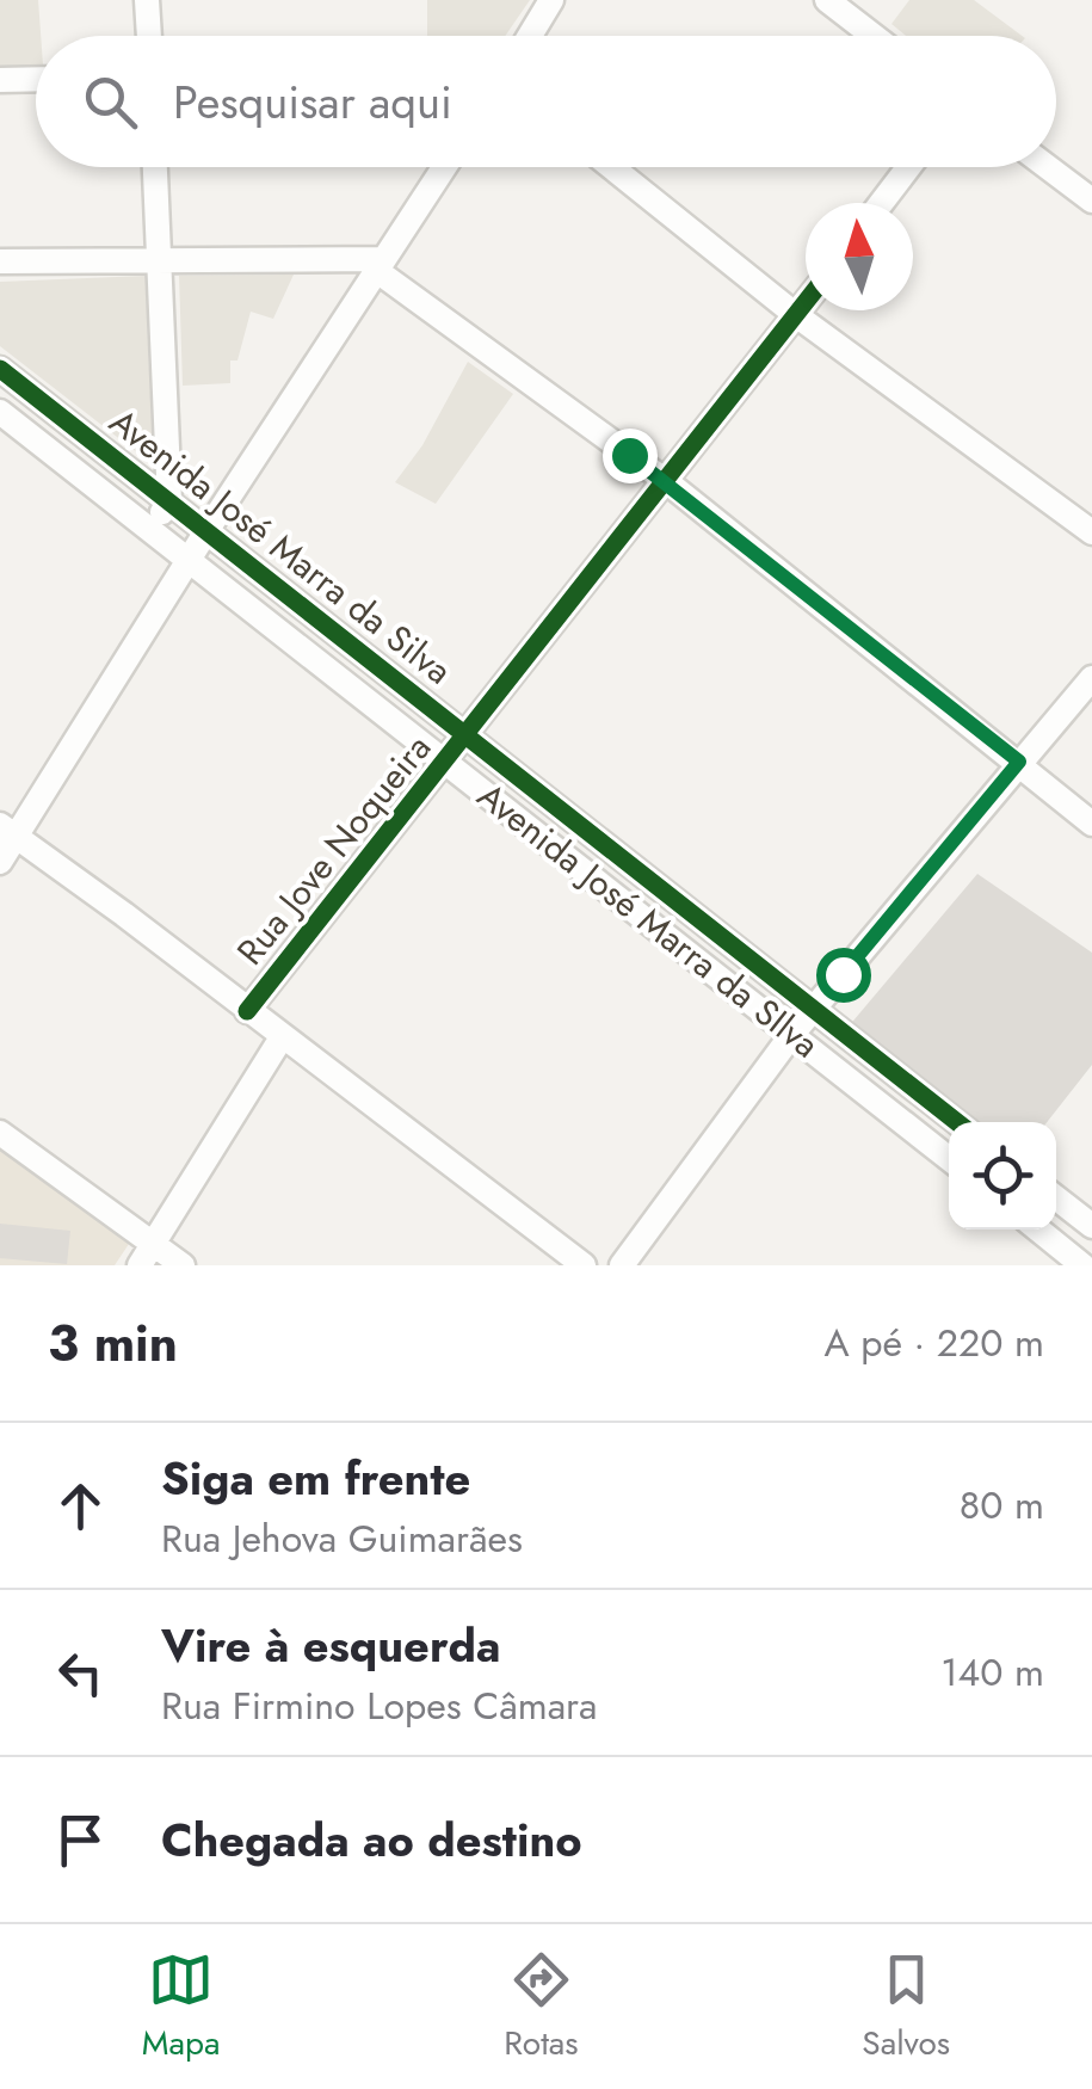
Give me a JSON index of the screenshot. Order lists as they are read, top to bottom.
{
  "streets": {
    "street": ["Avenida José Marra da Silva", "Rua Jove Noqueira", "Avenida José Marra da SIlva"]
  },
  "crossings": [
    ["Avenida José Marra da Silva", "Rua Jove Noqueira"],
    ["Rua Jove Noqueira", "Avenida José Marra da SIlva"]
  ],
  "north": "top",
  "page": {
    "search": "Pesquisar aqui",
    "heading": ["3 min", "A pé · 220 m"],
    "list": [
      ["Siga em frente", "Rua Jehova Guimarães", "80 m"],
      ["Vire à esquerda", "Rua Firmino Lopes Câmara", "140 m"],
      "Chegada ao destino"
    ],
    "nav": ["Mapa", "Rotas", "Salvos"]
  }
}
